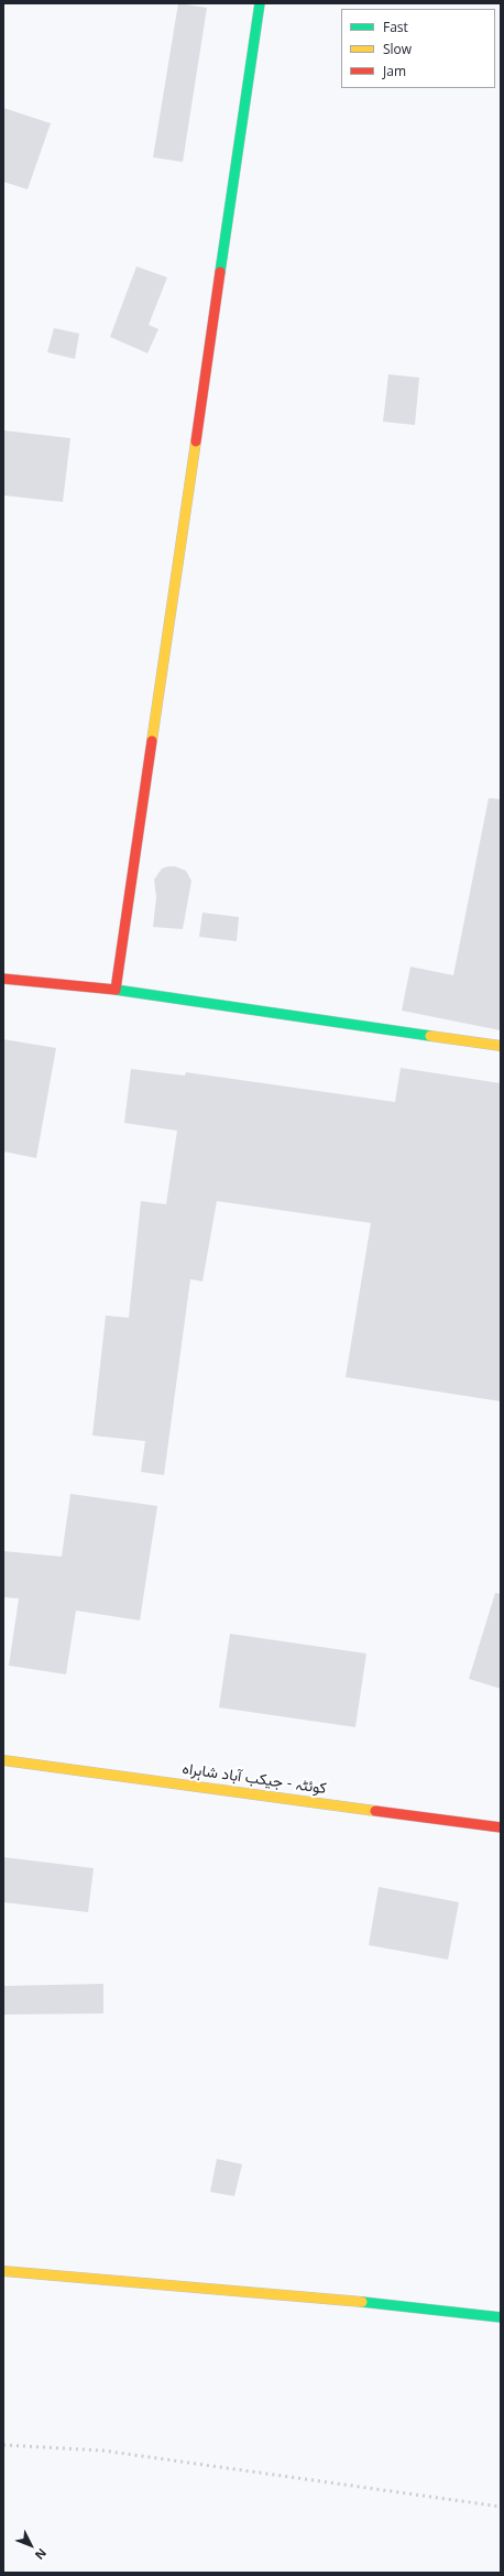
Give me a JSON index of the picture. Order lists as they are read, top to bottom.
{
  "streets": {
    "main road": ["کوئٹہ - جیکب آباد شاہراہ"]
  },
  "legend": ["Fast", "Slow", "Jam"],
  "north": "bottom right"
}
